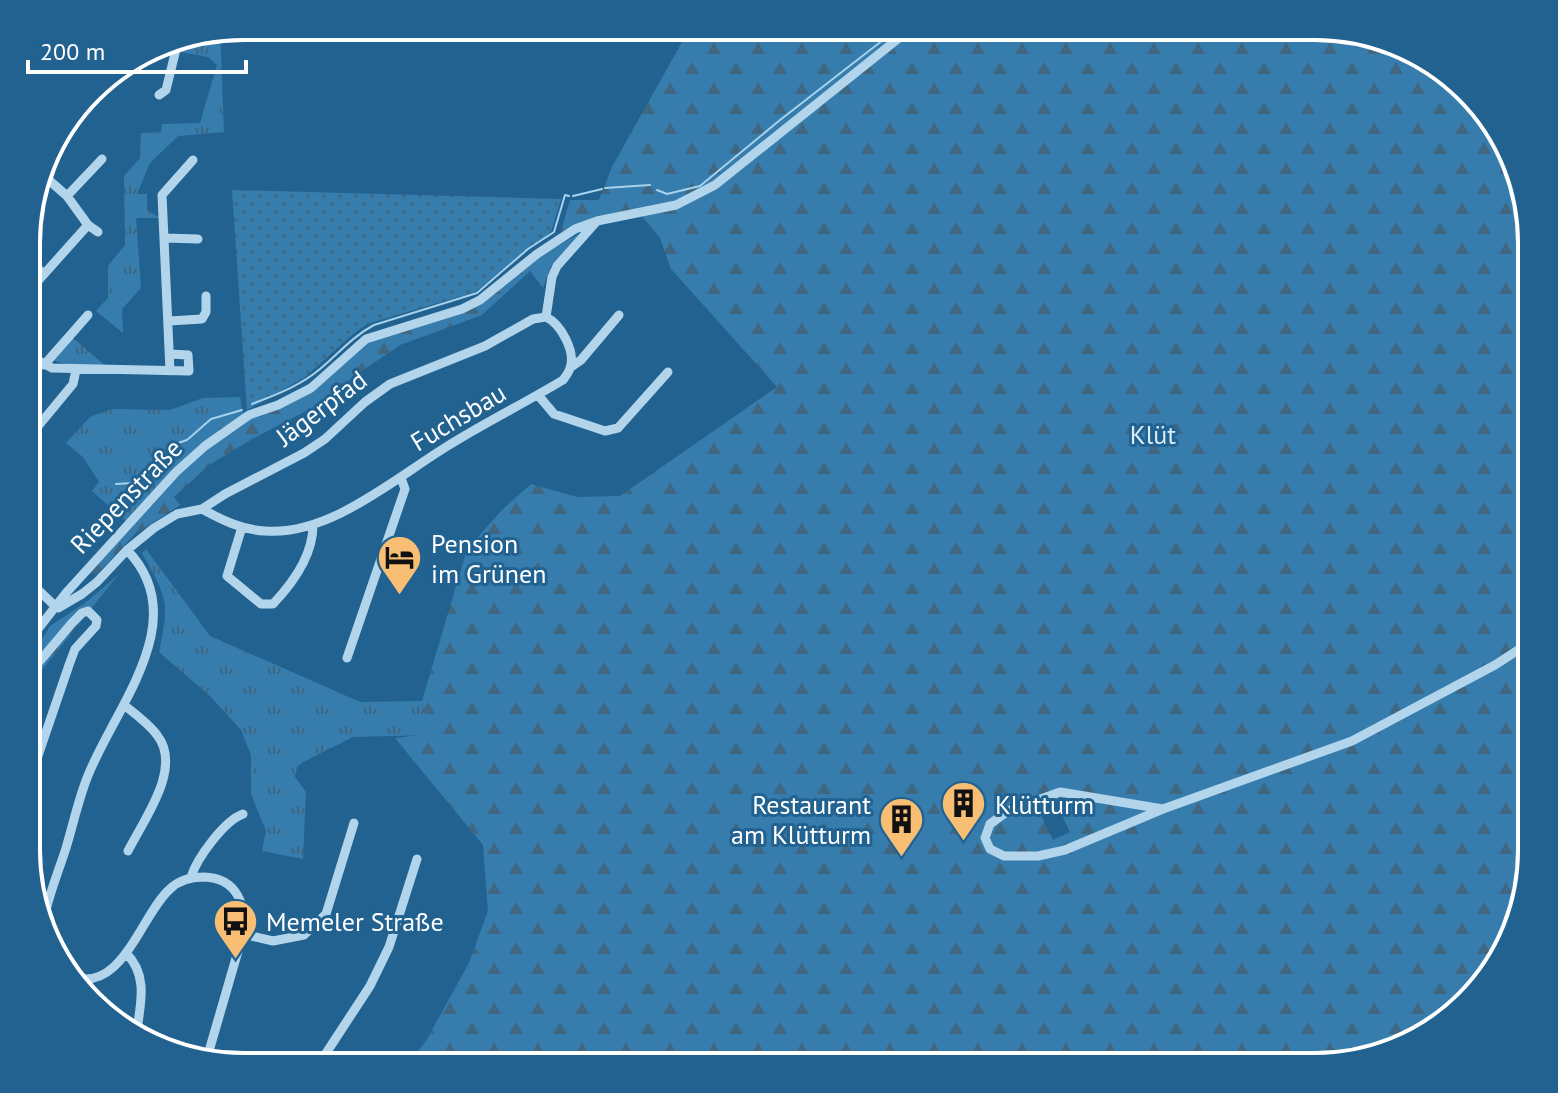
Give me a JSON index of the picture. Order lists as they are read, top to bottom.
{
  "streets": {
    "street": ["Jägerpfad", "Fuchsbau", "Riepenstraße"]
  },
  "crossings": [
    ["Jägerpfad", "Fuchsbau"],
    ["Jägerpfad", "Riepenstraße"]
  ],
  "parks": ["Klüt"],
  "places": {
    "hotel": ["Pension im Grünen"],
    "building": ["Klütturm", "Restaurant am Klütturm"],
    "bus stop": ["Memeler Straße"]
  },
  "scale_bar": "200 m"
}
